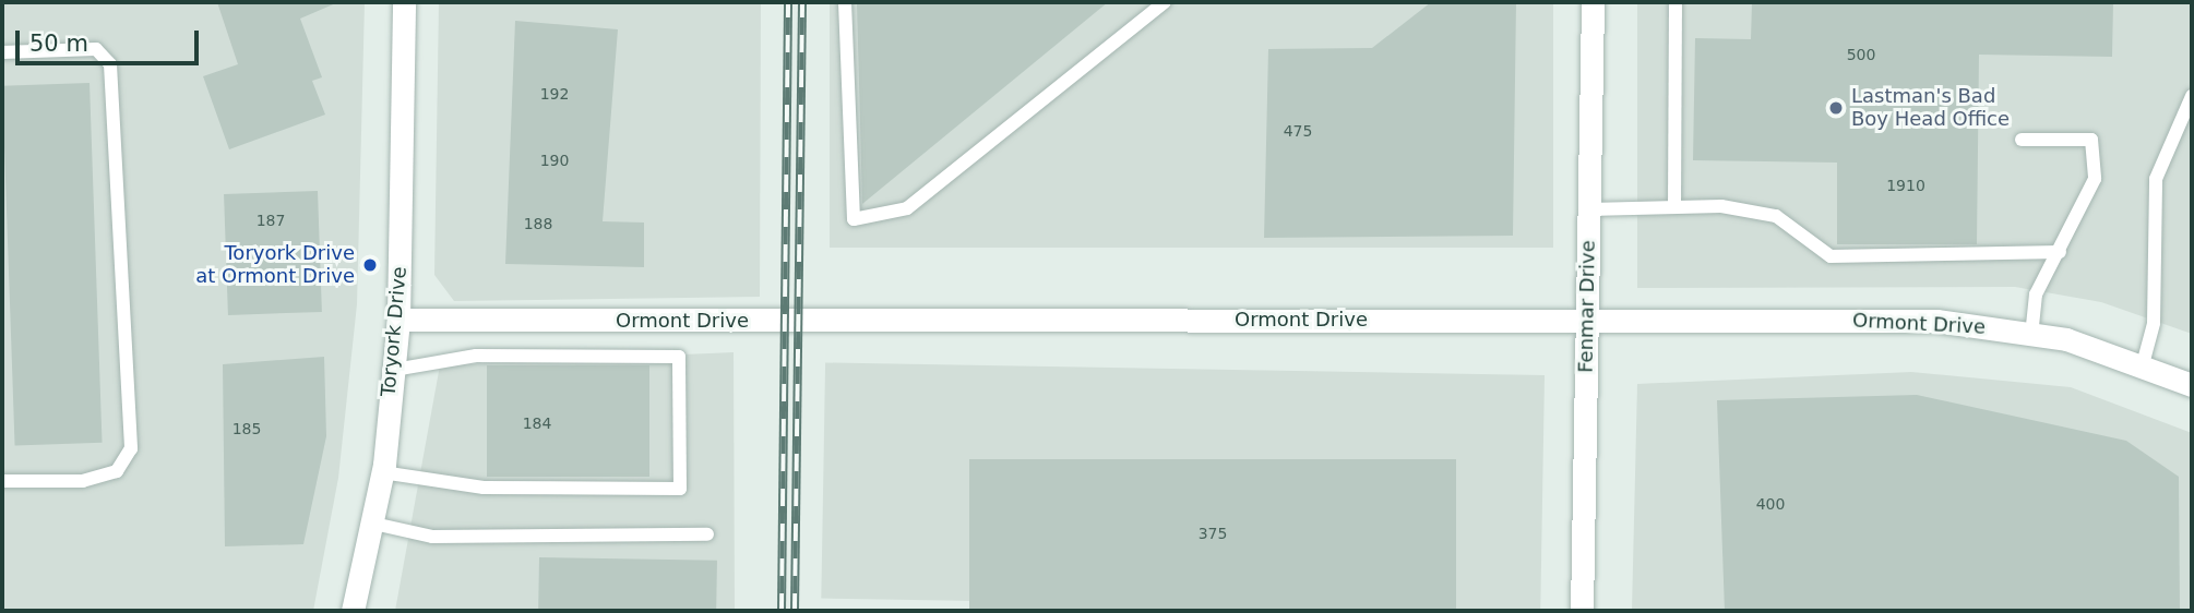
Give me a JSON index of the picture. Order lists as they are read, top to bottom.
{
  "streets": {
    "street": ["Fenmar Drive", "Ormont Drive", "Toryork Drive"]
  },
  "crossings": [
    ["Fenmar Drive", "Ormont Drive"],
    ["Ormont Drive", "Toryork Drive"]
  ],
  "places": ["Lastman's Bad Boy Head Office", "Toryork Drive at Ormont Drive"],
  "house_numbers": [
    "500",
    "192",
    "475",
    "190",
    "1910",
    "187",
    "188",
    "184",
    "185",
    "400",
    "375"
  ],
  "scale_bar": "50 m"
}
